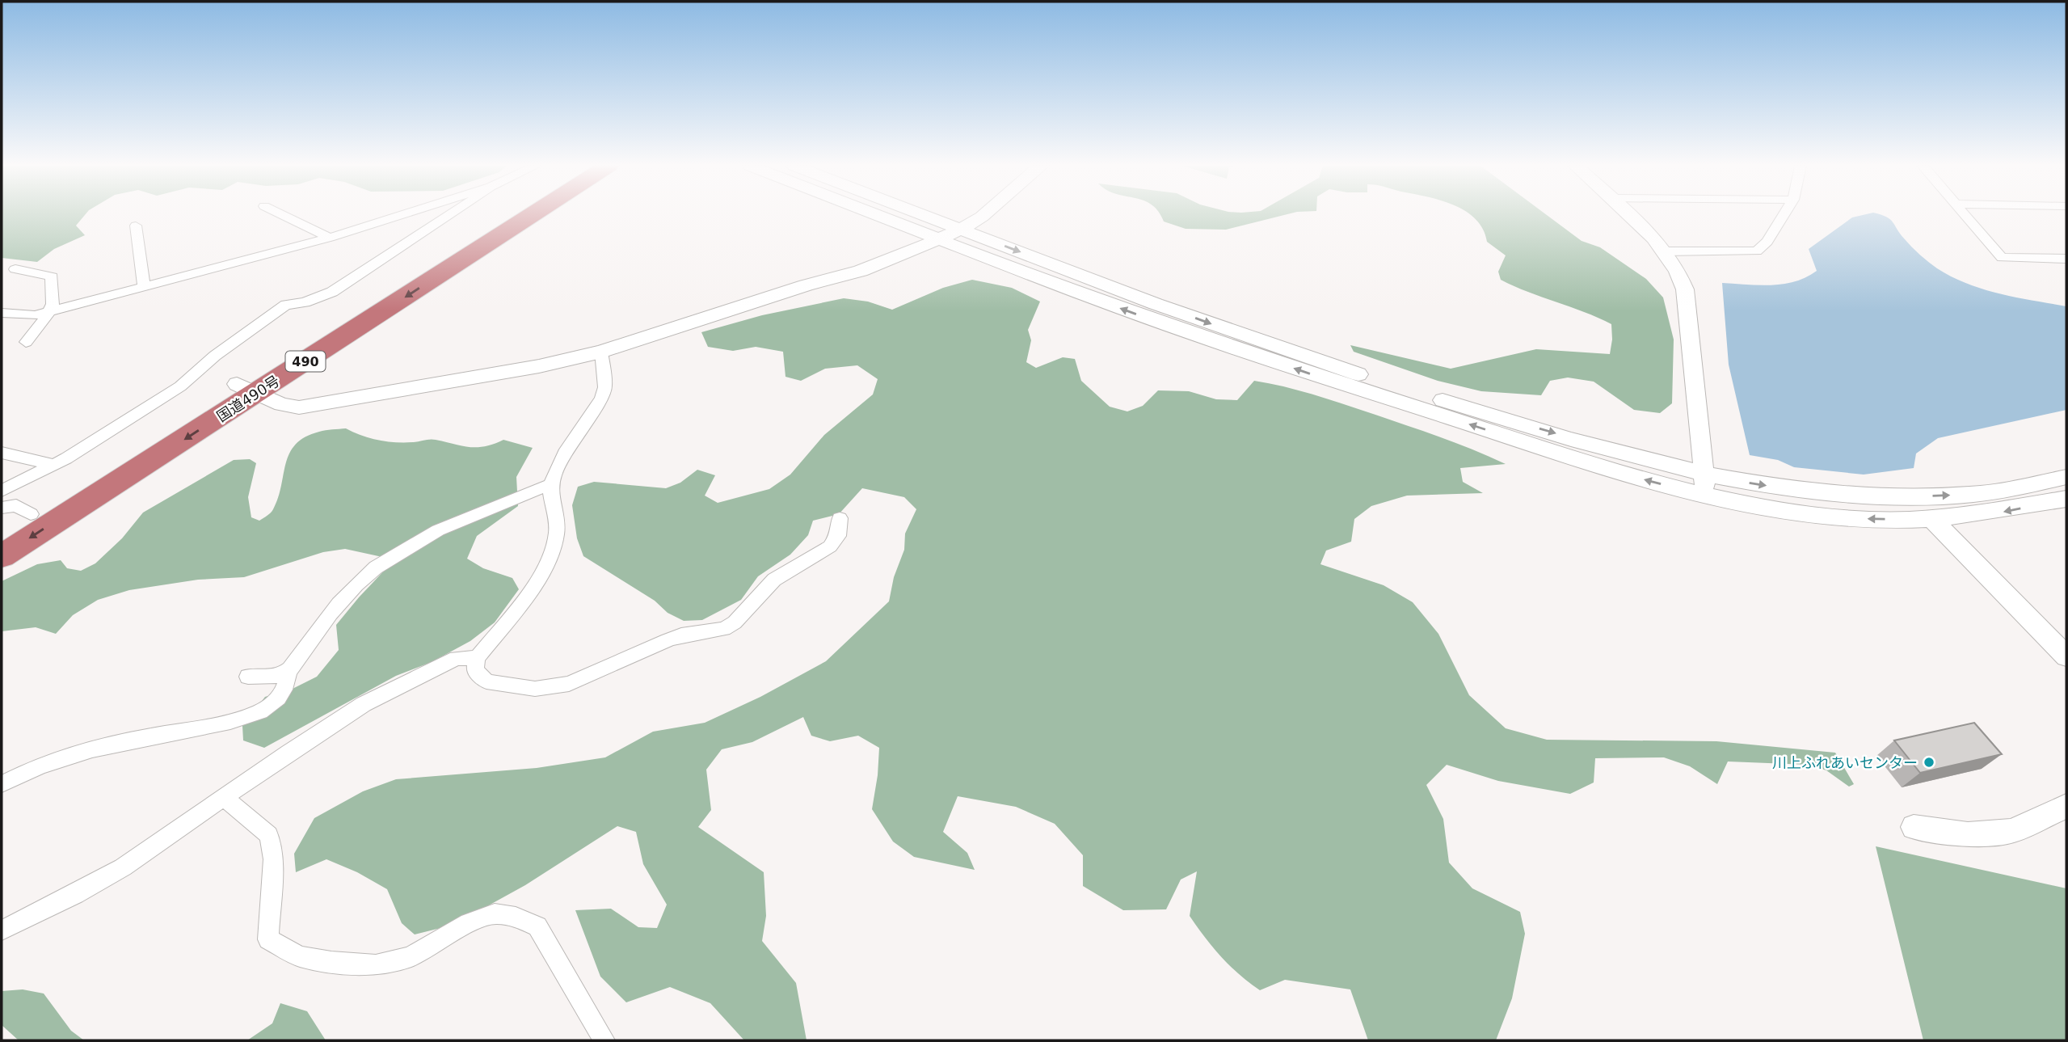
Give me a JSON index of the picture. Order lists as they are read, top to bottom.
{
  "streets": {
    "highway": ["490", "国道490号"]
  },
  "places": ["川上ふれあいセンター"]
}
